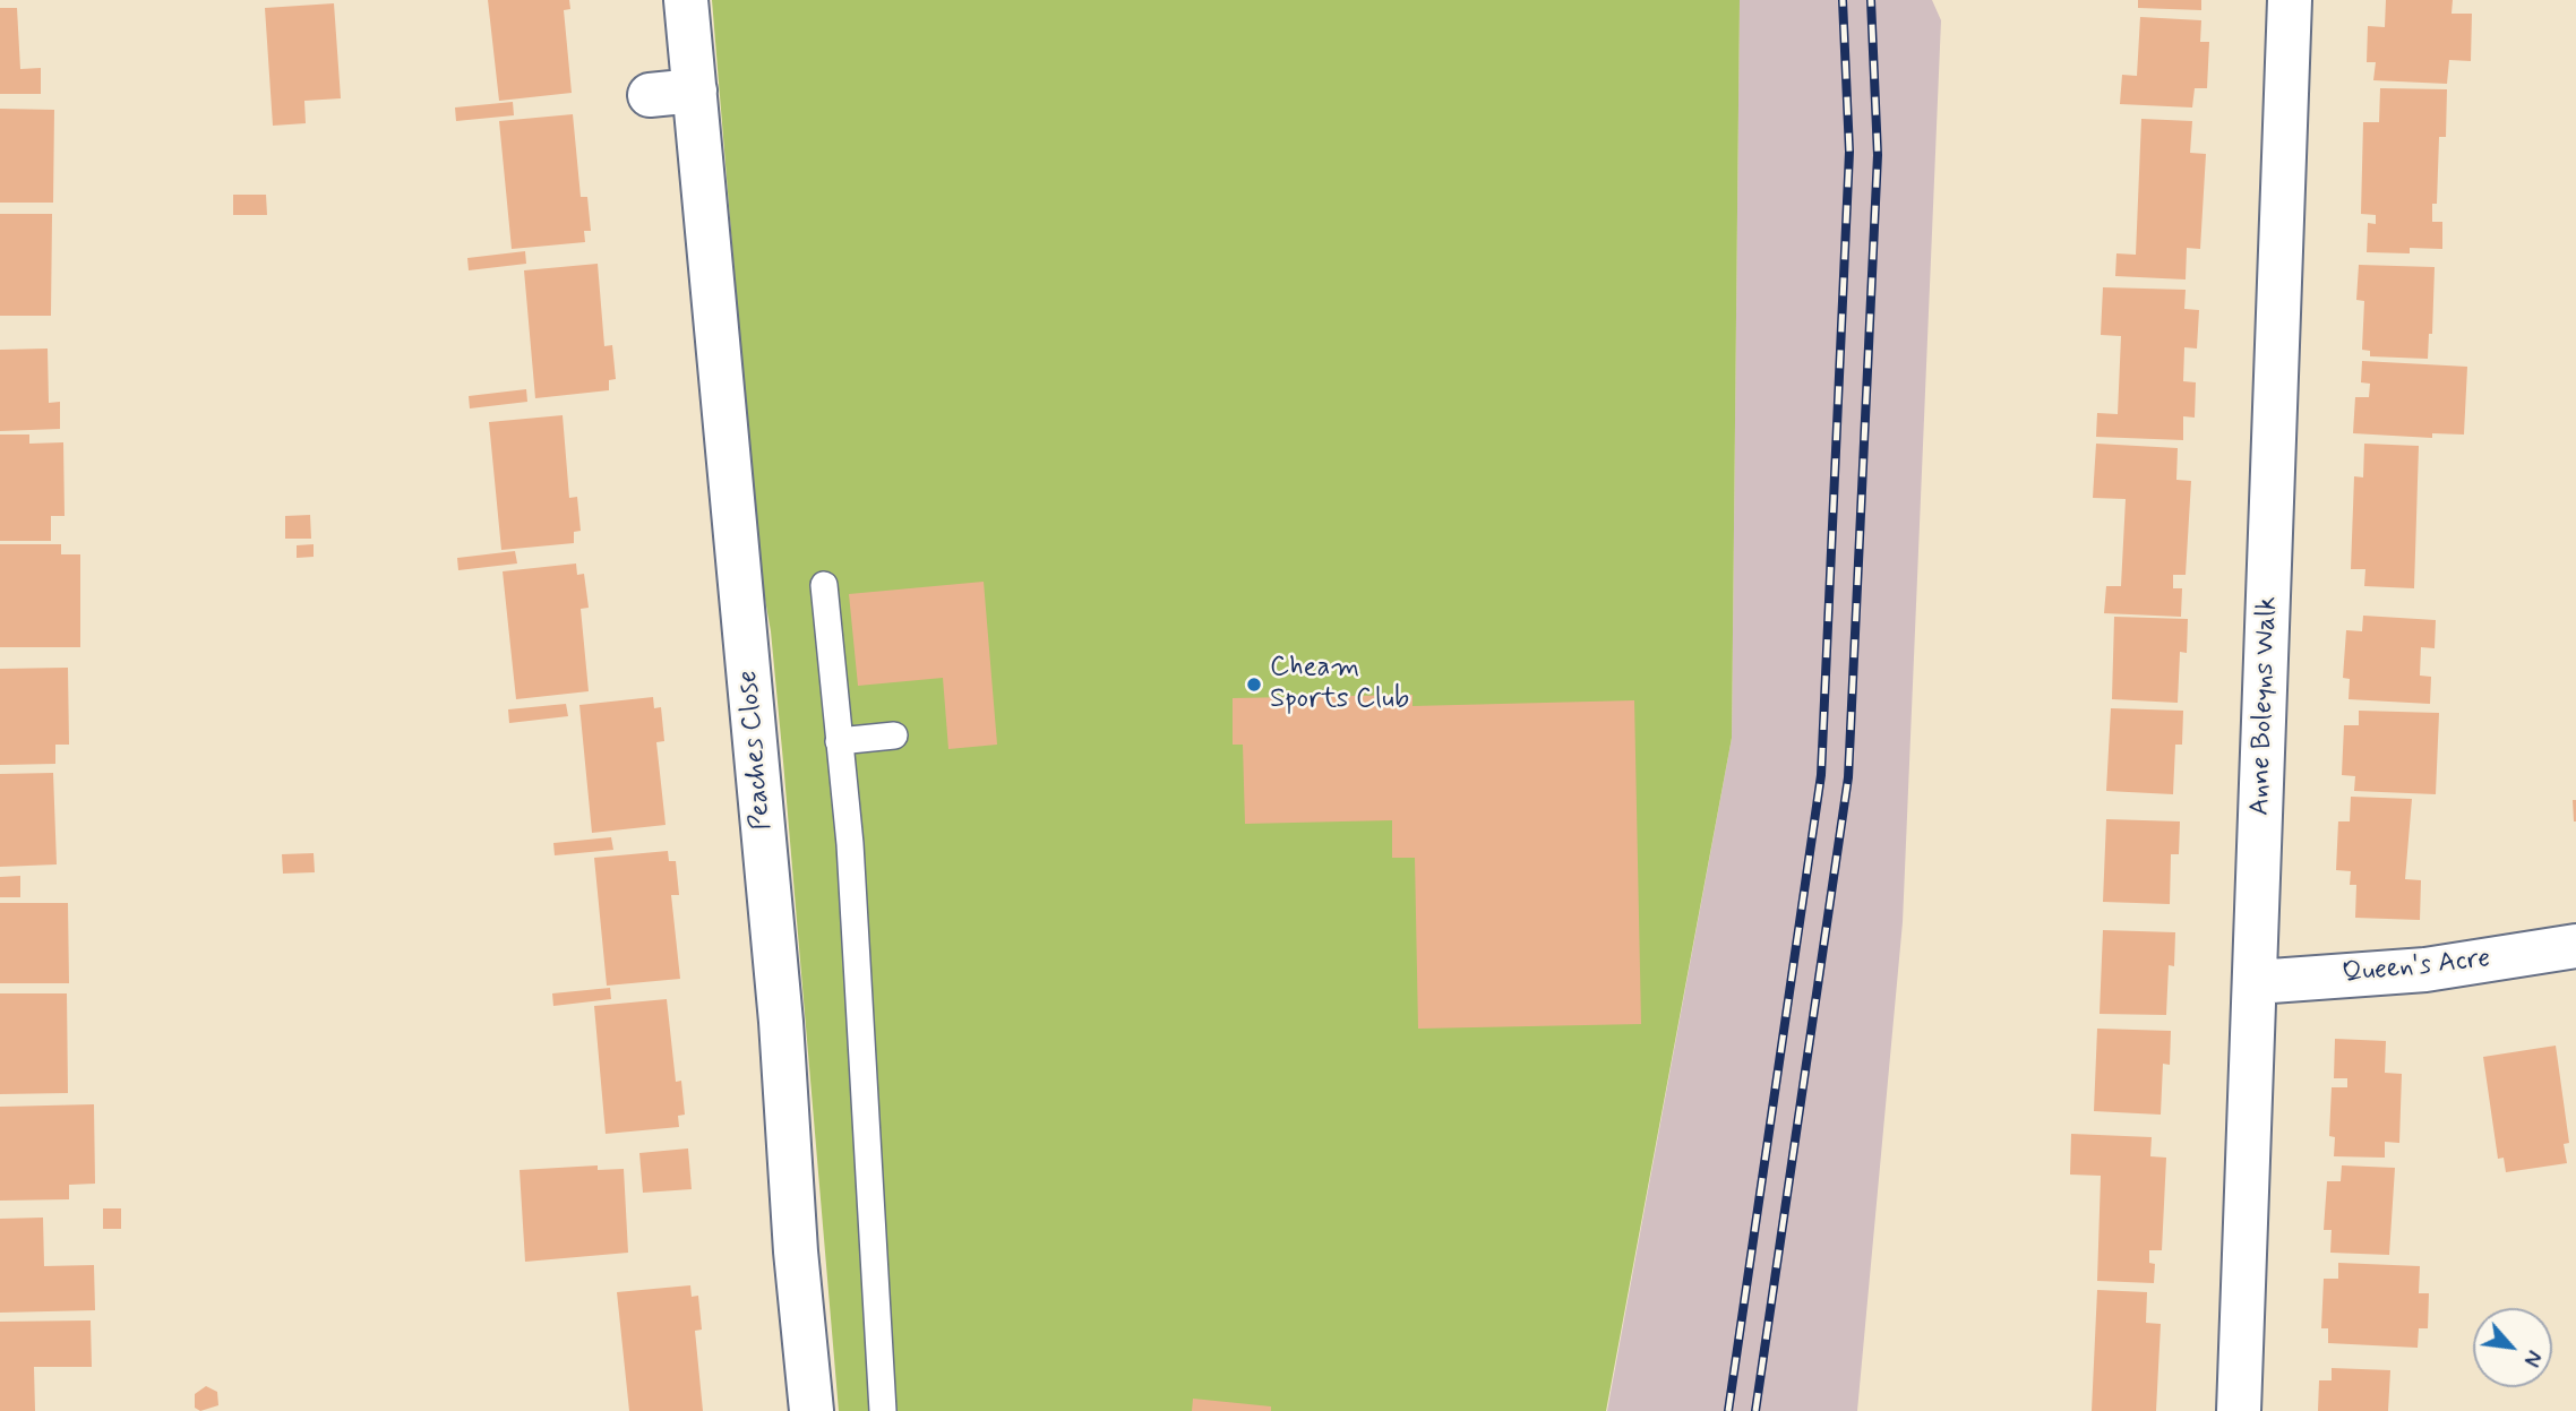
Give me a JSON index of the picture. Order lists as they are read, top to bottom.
{
  "streets": {
    "street": ["Anne Boleyns Walk", "Peaches Close", "Queen's Acre"]
  },
  "crossings": [
    ["Anne Boleyns Walk", "Queen's Acre"]
  ],
  "places": ["Cheam Sports Club"],
  "north": "bottom right"
}
